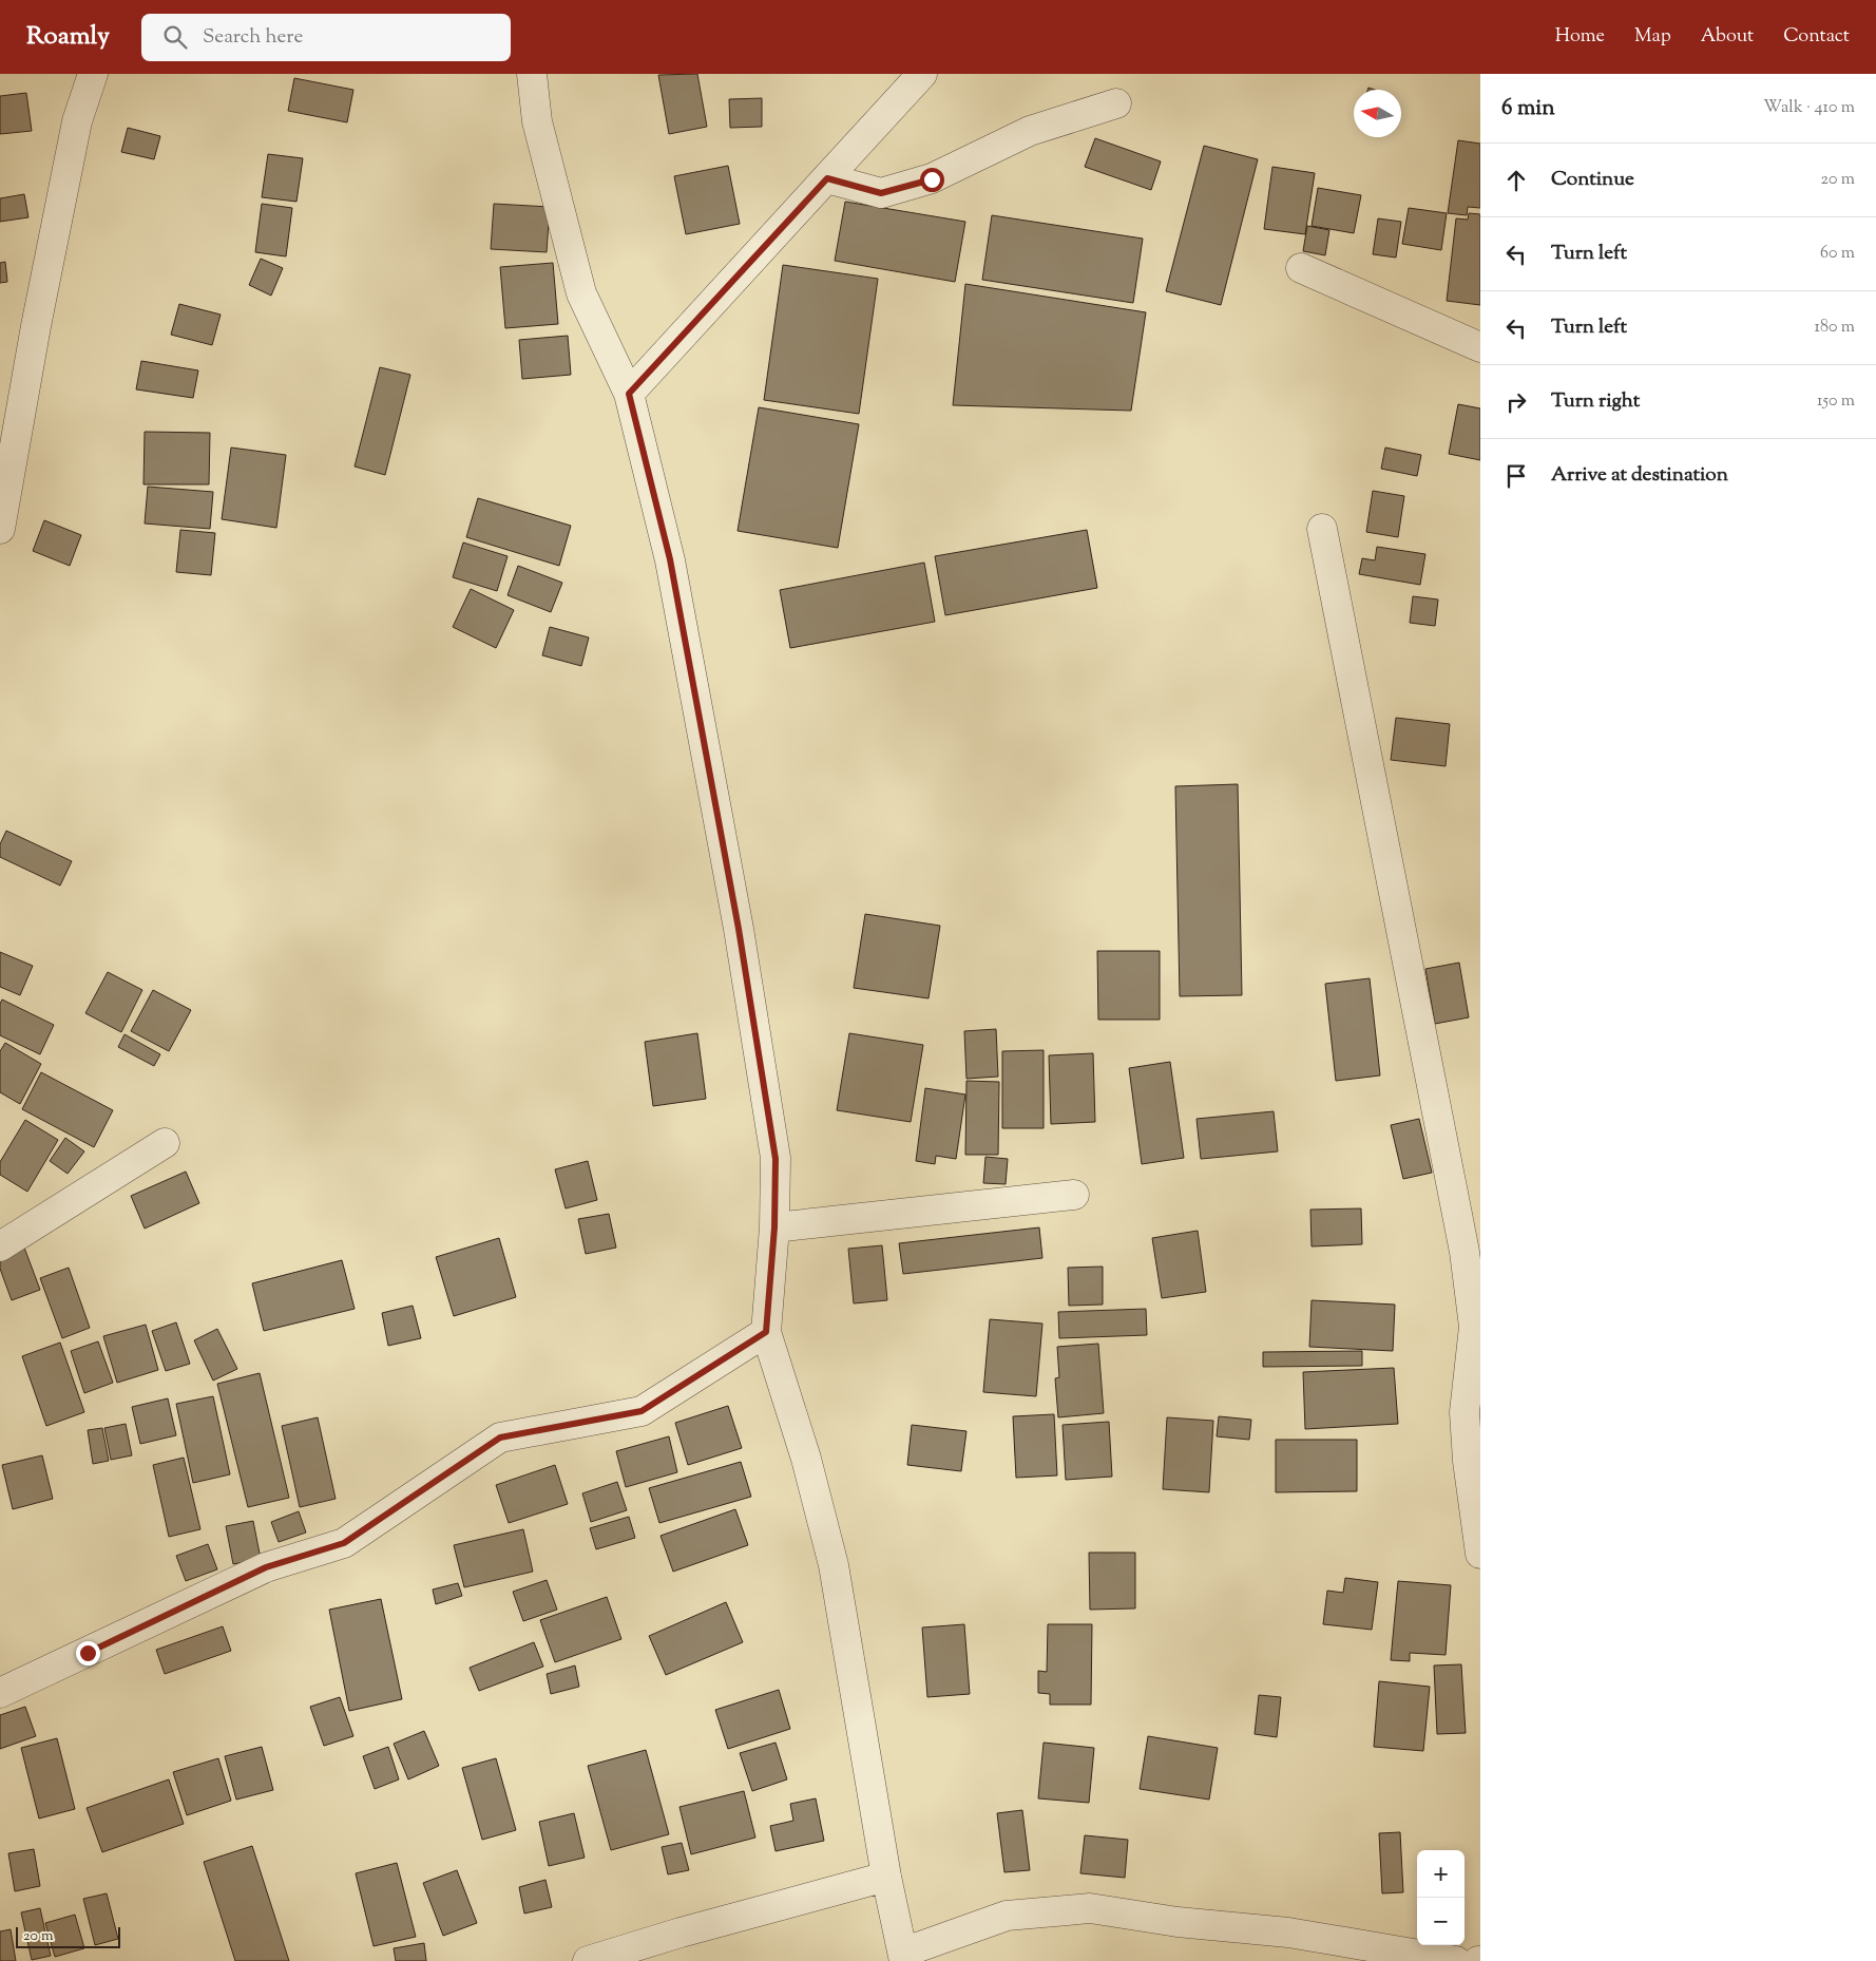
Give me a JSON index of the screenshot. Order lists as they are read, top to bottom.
{
  "scale_bar": "20 m",
  "north": "left",
  "page": {
    "header": "Roamly",
    "search": "Search here",
    "nav": [
      "Home",
      "Map",
      "About",
      "Contact"
    ],
    "heading": ["6 min", "Walk · 410 m"],
    "list": [
      ["Continue", "20 m"],
      ["Turn left", "60 m"],
      ["Turn left", "180 m"],
      ["Turn right", "150 m"],
      "Arrive at destination"
    ],
    "map_buttons": ["+", "−"],
    "scale": "20 m"
  }
}
